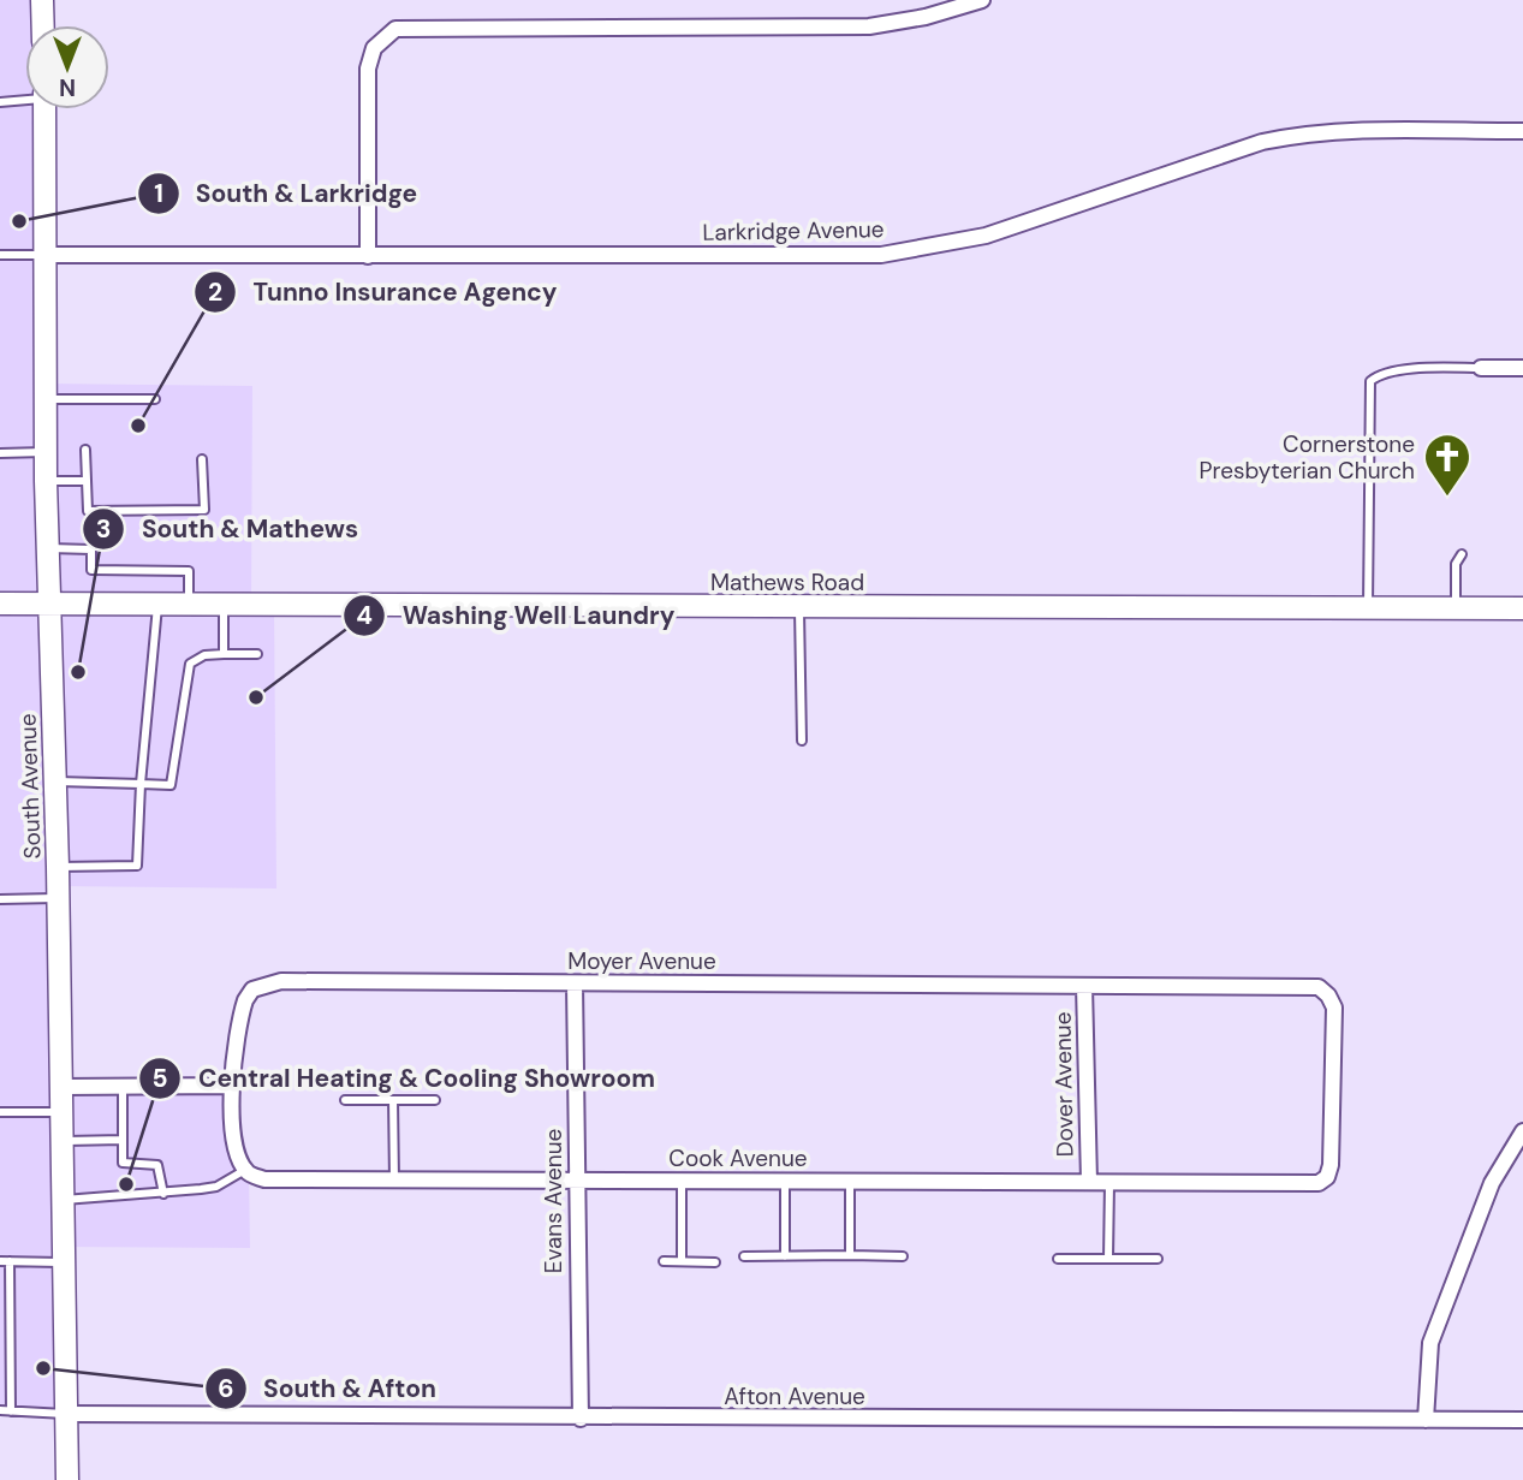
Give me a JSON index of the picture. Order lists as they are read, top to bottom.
{
  "streets": {
    "street": [
      "Larkridge Avenue",
      "Mathews Road",
      "South Avenue",
      "Moyer Avenue",
      "Dover Avenue",
      "Cook Avenue",
      "Evans Avenue",
      "Afton Avenue"
    ]
  },
  "crossings": [
    ["Larkridge Avenue", "South Avenue"],
    ["Mathews Road", "South Avenue"],
    ["South Avenue", "Afton Avenue"],
    ["Moyer Avenue", "Dover Avenue"],
    ["Moyer Avenue", "Cook Avenue"],
    ["Moyer Avenue", "Evans Avenue"],
    ["Dover Avenue", "Cook Avenue"],
    ["Cook Avenue", "Evans Avenue"],
    ["Evans Avenue", "Afton Avenue"]
  ],
  "places": {
    "other": [
      "South & Larkridge",
      "Tunno Insurance Agency",
      "South & Mathews",
      "Washing Well Laundry",
      "Central Heating & Cooling Showroom",
      "South & Afton"
    ],
    "church": ["Cornerstone Presbyterian Church"]
  },
  "north": "bottom"
}
